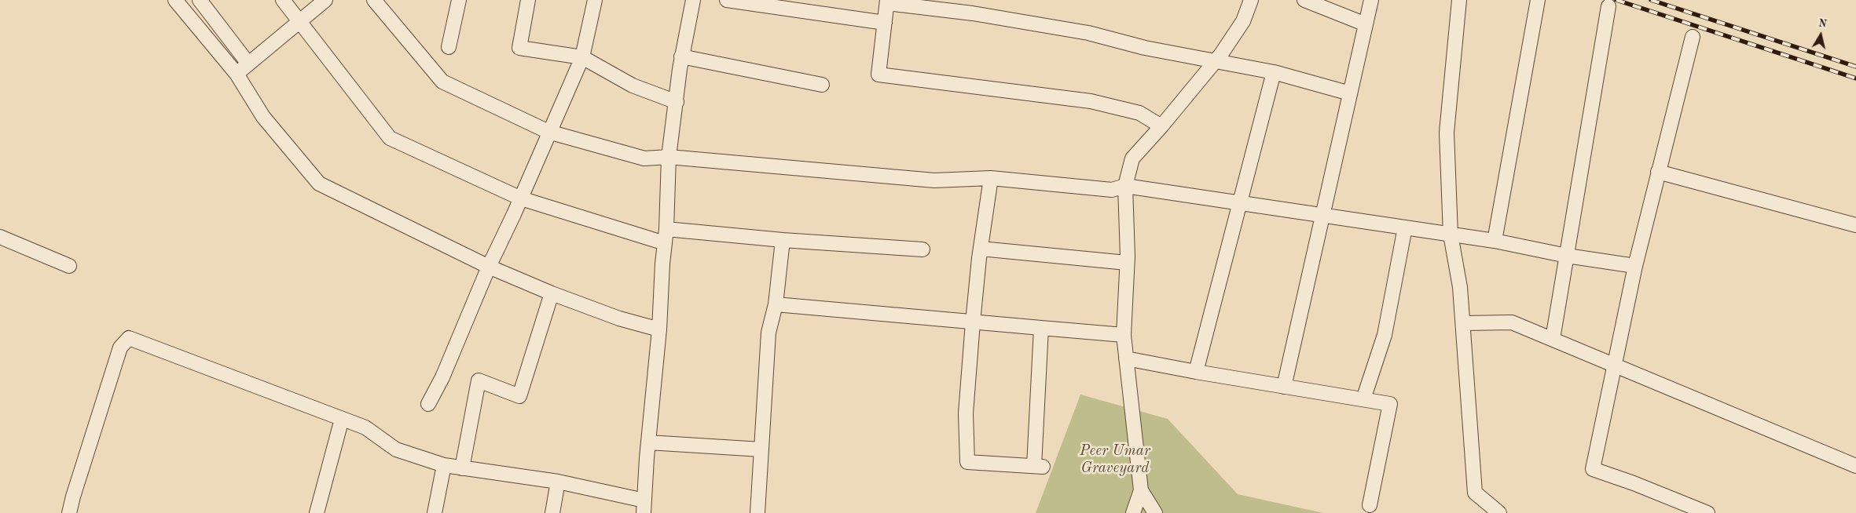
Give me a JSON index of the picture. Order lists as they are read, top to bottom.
{
  "parks": ["Peer Umar Graveyard"],
  "north": "top"
}
